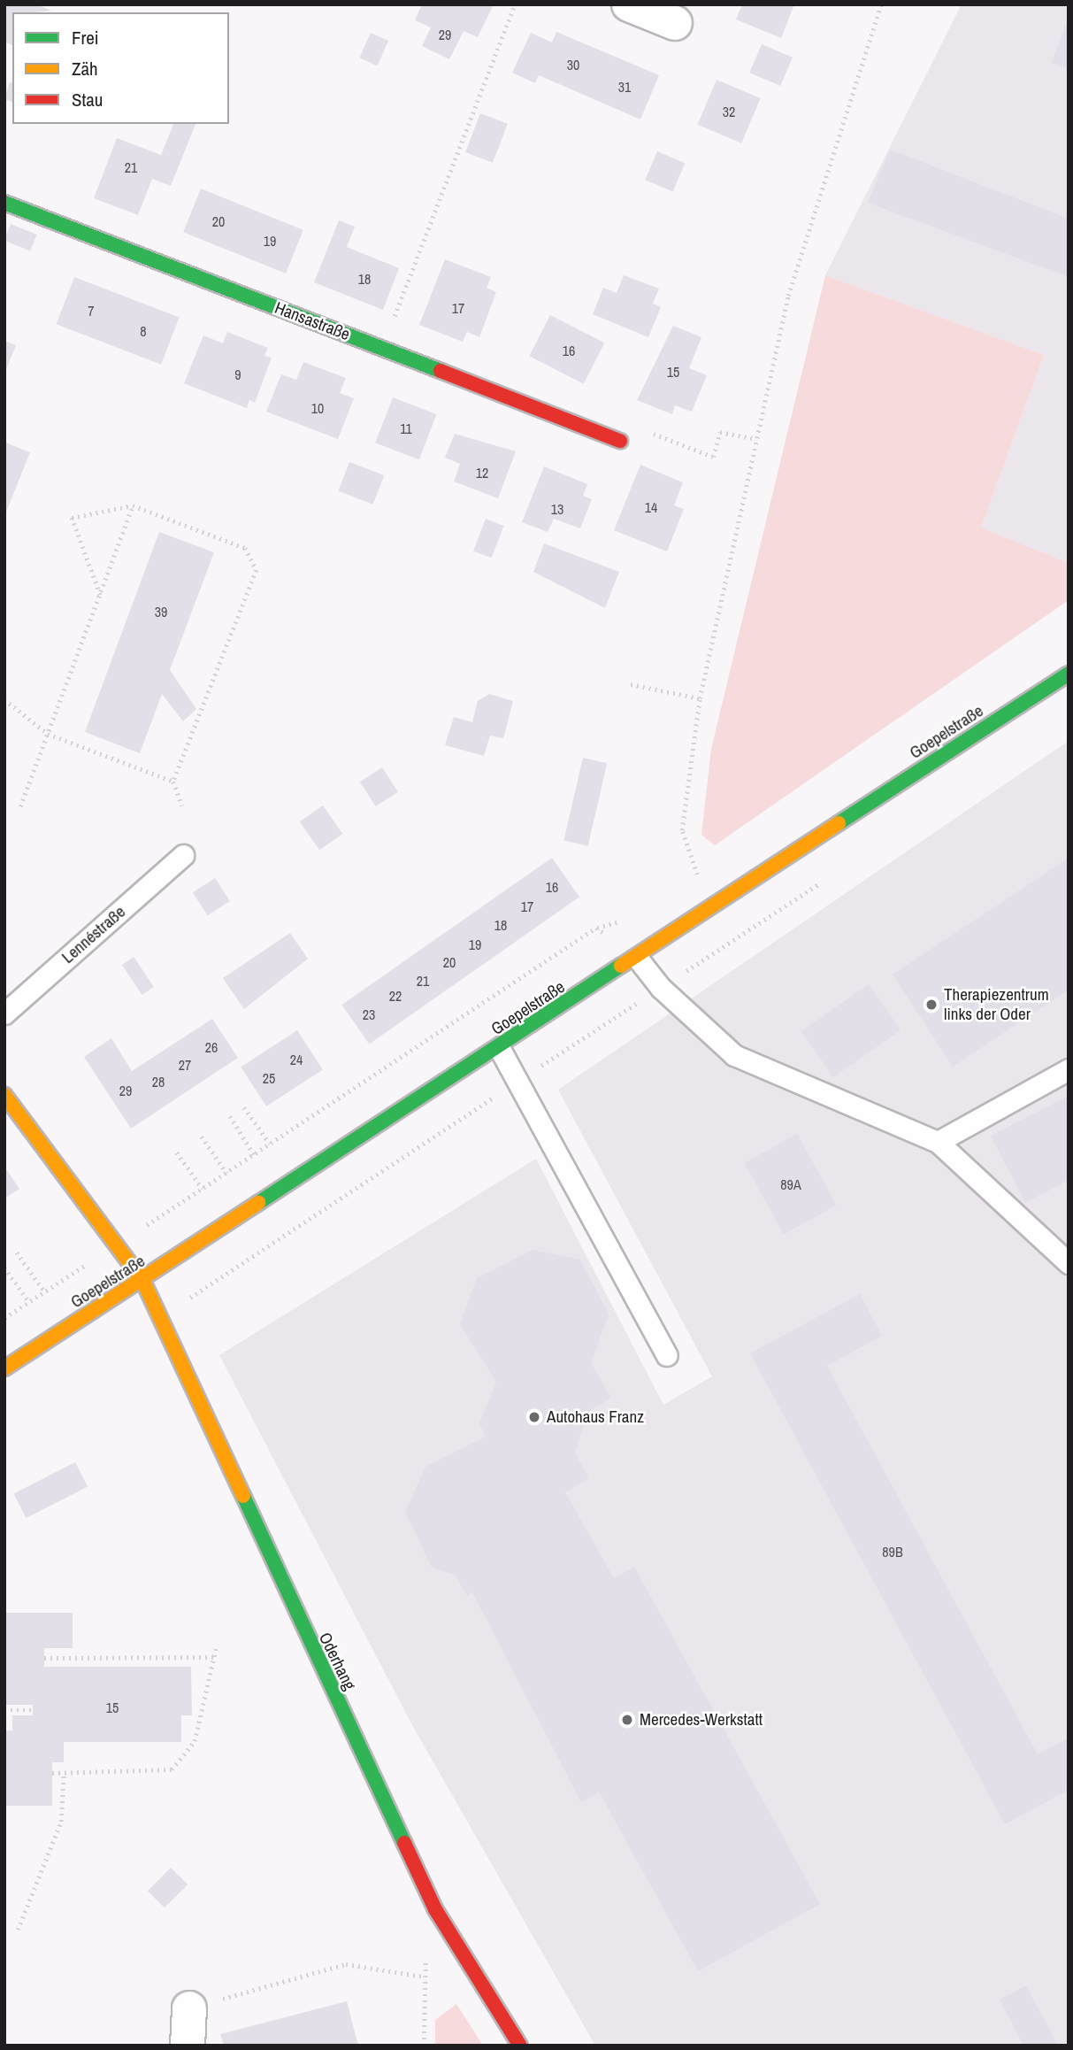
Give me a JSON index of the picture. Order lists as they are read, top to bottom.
{
  "streets": {
    "street": ["Hansastraße", "Goepelstraße", "Oderhang"],
    "lane": ["Lennéstraße"]
  },
  "crossings": [
    ["Goepelstraße", "Oderhang"]
  ],
  "places": ["Therapiezentrum links der Oder", "Autohaus Franz", "Mercedes-Werkstatt"],
  "house_numbers": [
    "29",
    "30",
    "31",
    "32",
    "21",
    "20",
    "19",
    "18",
    "17",
    "7",
    "8",
    "16",
    "15",
    "9",
    "10",
    "11",
    "12",
    "14",
    "13",
    "39",
    "16",
    "17",
    "18",
    "19",
    "20",
    "21",
    "22",
    "23",
    "26",
    "24",
    "27",
    "25",
    "28",
    "29",
    "89A",
    "89B",
    "15"
  ],
  "legend": ["Frei", "Zäh", "Stau"]
}
